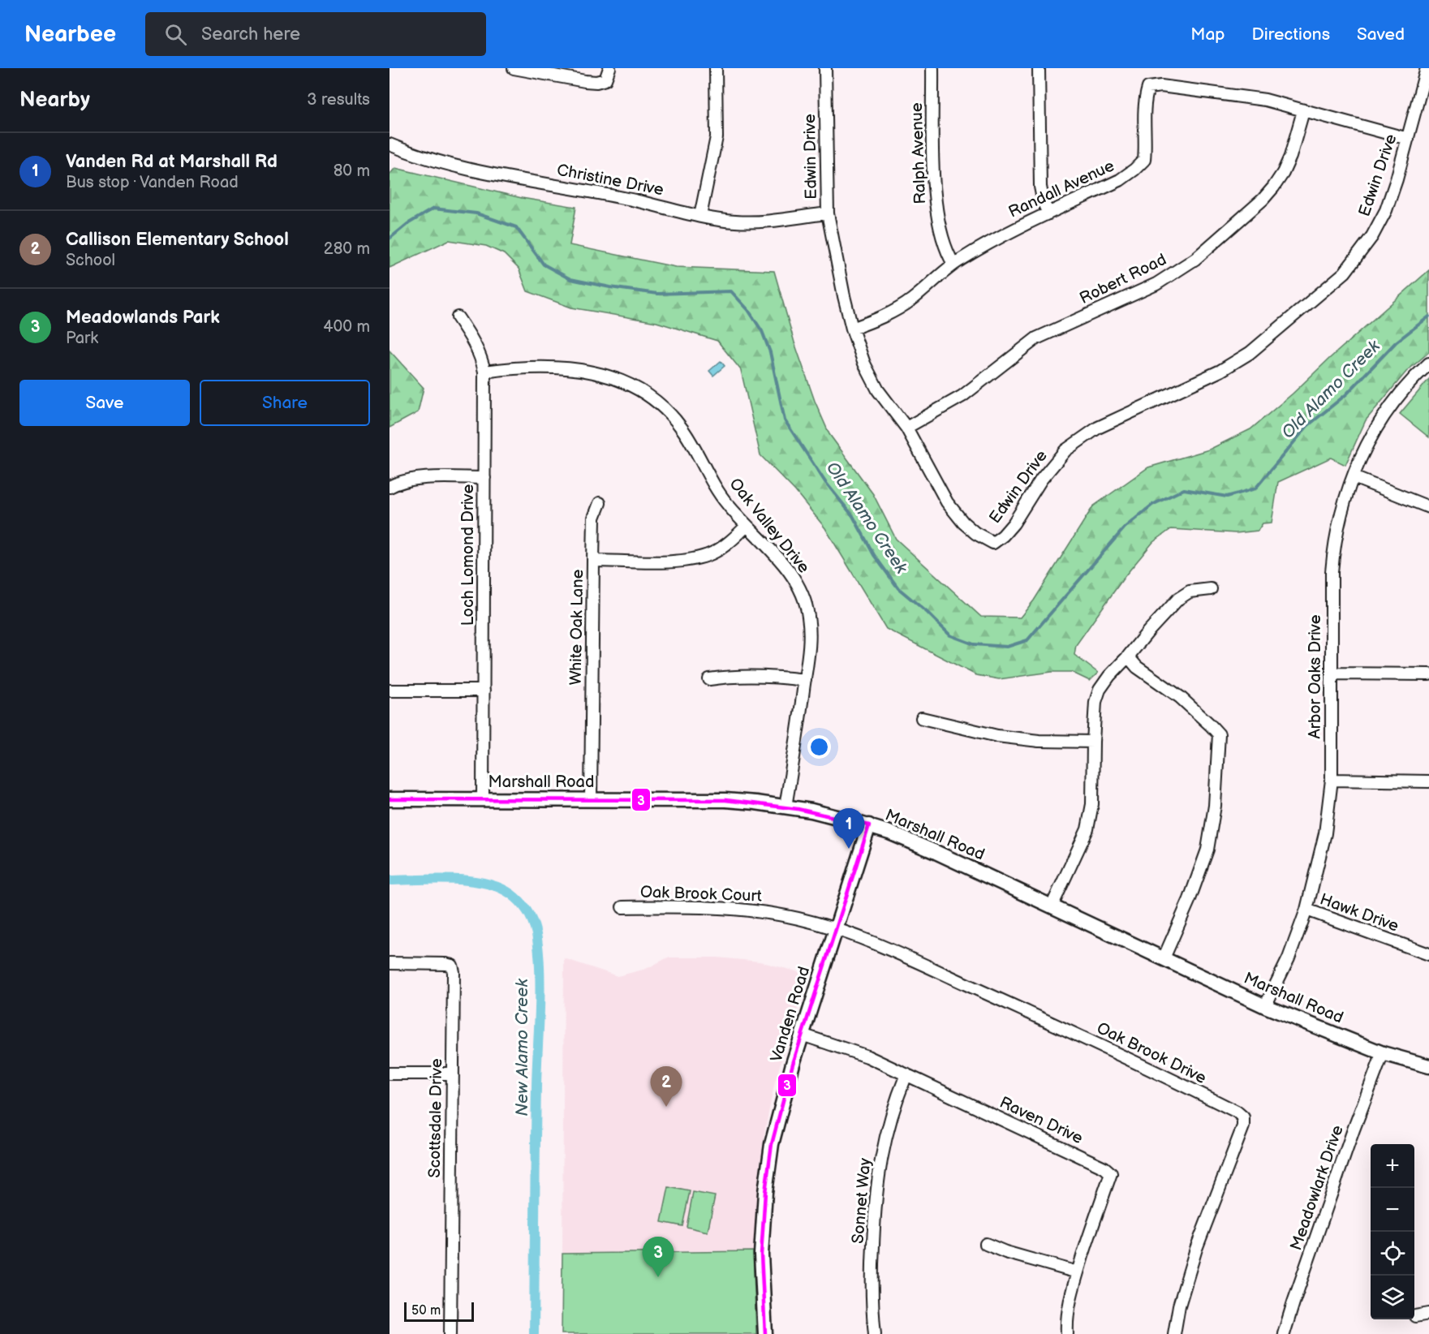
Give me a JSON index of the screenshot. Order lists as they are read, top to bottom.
{
  "streets": {
    "street": [
      "Ralph Avenue",
      "Edwin Drive",
      "Christine Drive",
      "Randall Avenue",
      "Robert Road",
      "Oak Valley Drive",
      "Loch Lomond Drive",
      "White Oak Lane",
      "Arbor Oaks Drive",
      "Marshall Road",
      "Oak Brook Court",
      "Hawk Drive",
      "Vanden Road",
      "Oak Brook Drive",
      "Scottsdale Drive",
      "Raven Drive",
      "Meadowlark Drive",
      "Sonnet Way"
    ]
  },
  "crossings": [
    ["Ralph Avenue", "Randall Avenue"],
    ["Edwin Drive", "Christine Drive"],
    ["Edwin Drive", "Randall Avenue"],
    ["Edwin Drive", "Robert Road"],
    ["Randall Avenue", "Robert Road"],
    ["Oak Valley Drive", "Loch Lomond Drive"],
    ["Oak Valley Drive", "White Oak Lane"],
    ["Oak Valley Drive", "Marshall Road"],
    ["Loch Lomond Drive", "Marshall Road"],
    ["White Oak Lane", "Marshall Road"],
    ["Arbor Oaks Drive", "Marshall Road"],
    ["Arbor Oaks Drive", "Hawk Drive"],
    ["Marshall Road", "Vanden Road"],
    ["Marshall Road", "Meadowlark Drive"],
    ["Oak Brook Court", "Vanden Road"],
    ["Oak Brook Court", "Oak Brook Drive"],
    ["Vanden Road", "Oak Brook Drive"],
    ["Vanden Road", "Raven Drive"],
    ["Raven Drive", "Sonnet Way"]
  ],
  "water": ["Old Alamo Creek", "New Alamo Creek"],
  "lines": ["transit line 3"],
  "scale_bar": "50 m",
  "page": {
    "header": "Nearbee",
    "search": "Search here",
    "nav": ["Map", "Directions", "Saved"],
    "heading": ["Nearby", "3 results"],
    "list": [
      {
        "mark": "1",
        "name": "Vanden Rd at Marshall Rd",
        "note": "Bus stop · Vanden Road",
        "value": "80 m"
      },
      {
        "mark": "2",
        "name": "Callison Elementary School",
        "note": "School",
        "value": "280 m"
      },
      {
        "mark": "3",
        "name": "Meadowlands Park",
        "note": "Park",
        "value": "400 m"
      }
    ],
    "buttons": ["Save", "Share"],
    "pins": ["1", "2", "3"],
    "map_buttons": ["+", "−"],
    "scale": "50 m"
  }
}
